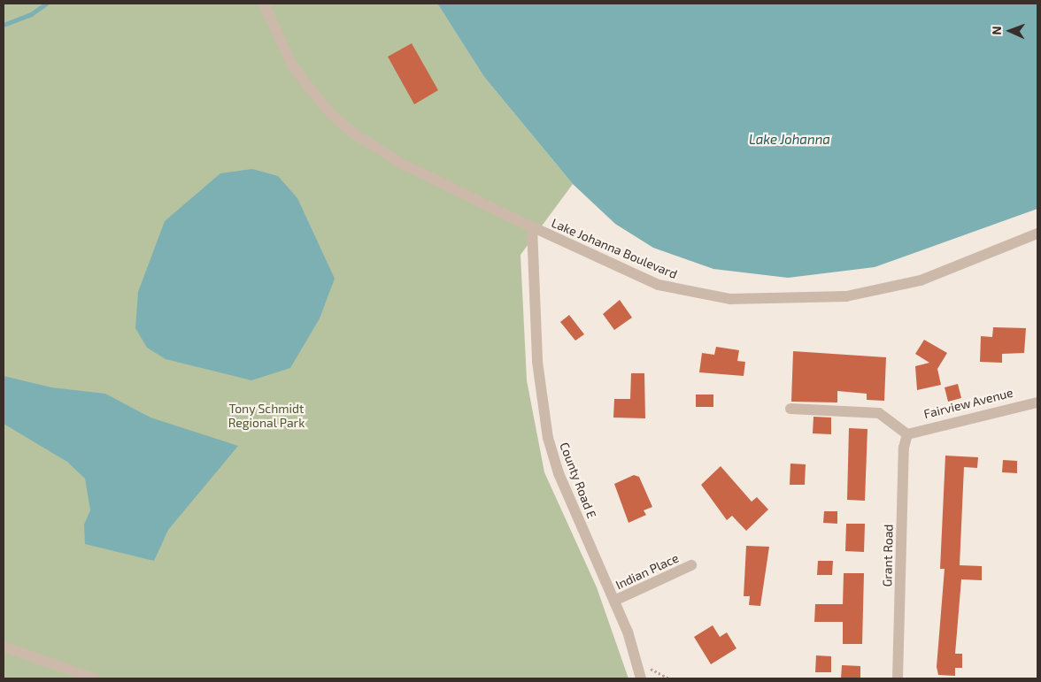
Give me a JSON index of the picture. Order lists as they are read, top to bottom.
{
  "streets": {
    "street": [
      "Lake Johanna Boulevard",
      "Fairview Avenue",
      "County Road E",
      "Grant Road",
      "Indian Place"
    ]
  },
  "crossings": [
    ["Lake Johanna Boulevard", "County Road E"],
    ["Fairview Avenue", "Grant Road"],
    ["County Road E", "Indian Place"]
  ],
  "water": ["Lake Johanna"],
  "parks": ["Tony Schmidt Regional Park"],
  "north": "left"
}
